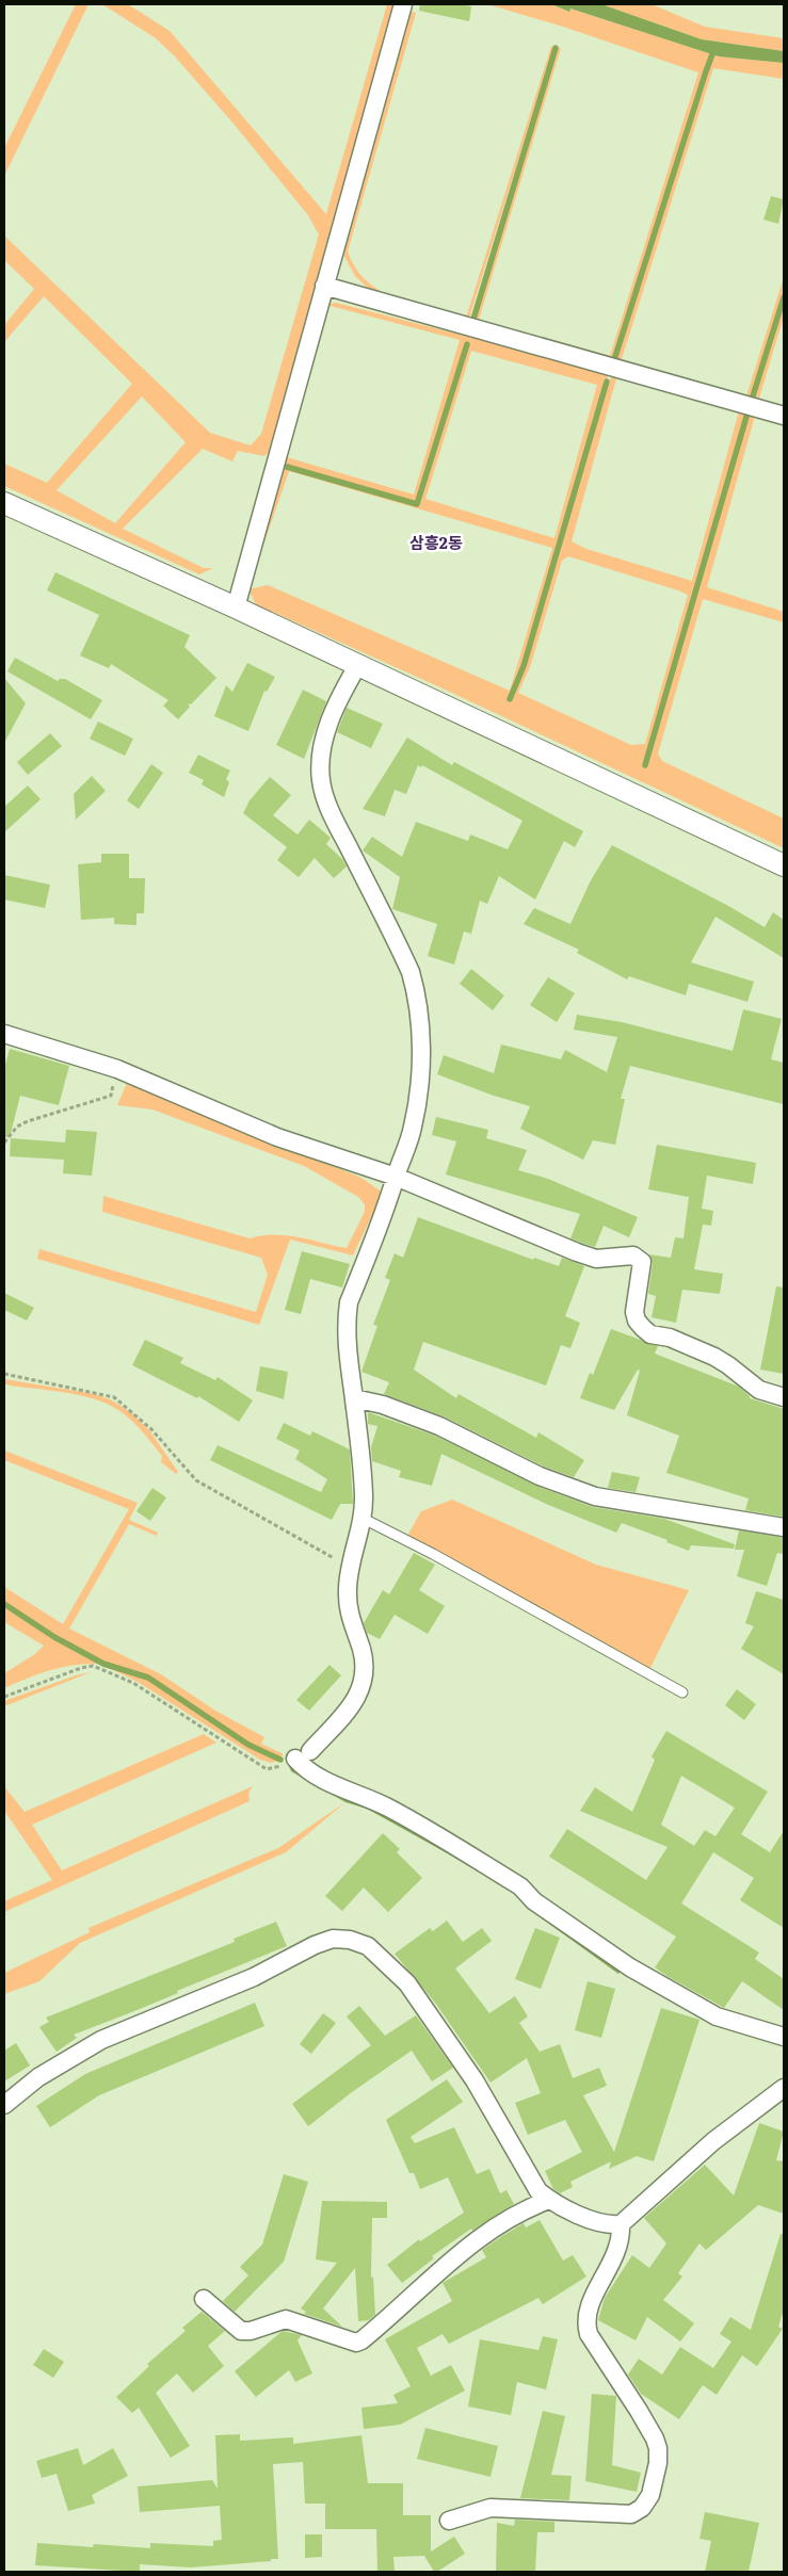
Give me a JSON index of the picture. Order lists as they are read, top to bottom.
{
  "districts": ["삼흥2동"]
}
